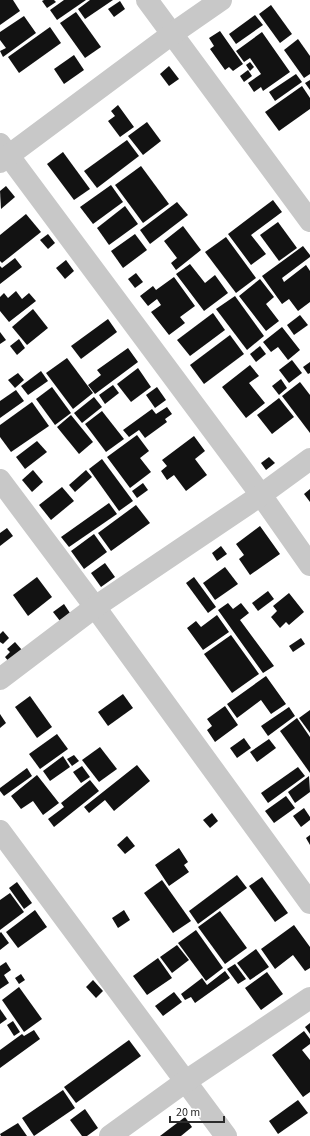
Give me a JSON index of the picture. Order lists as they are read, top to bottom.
{
  "scale_bar": "20 m"
}
